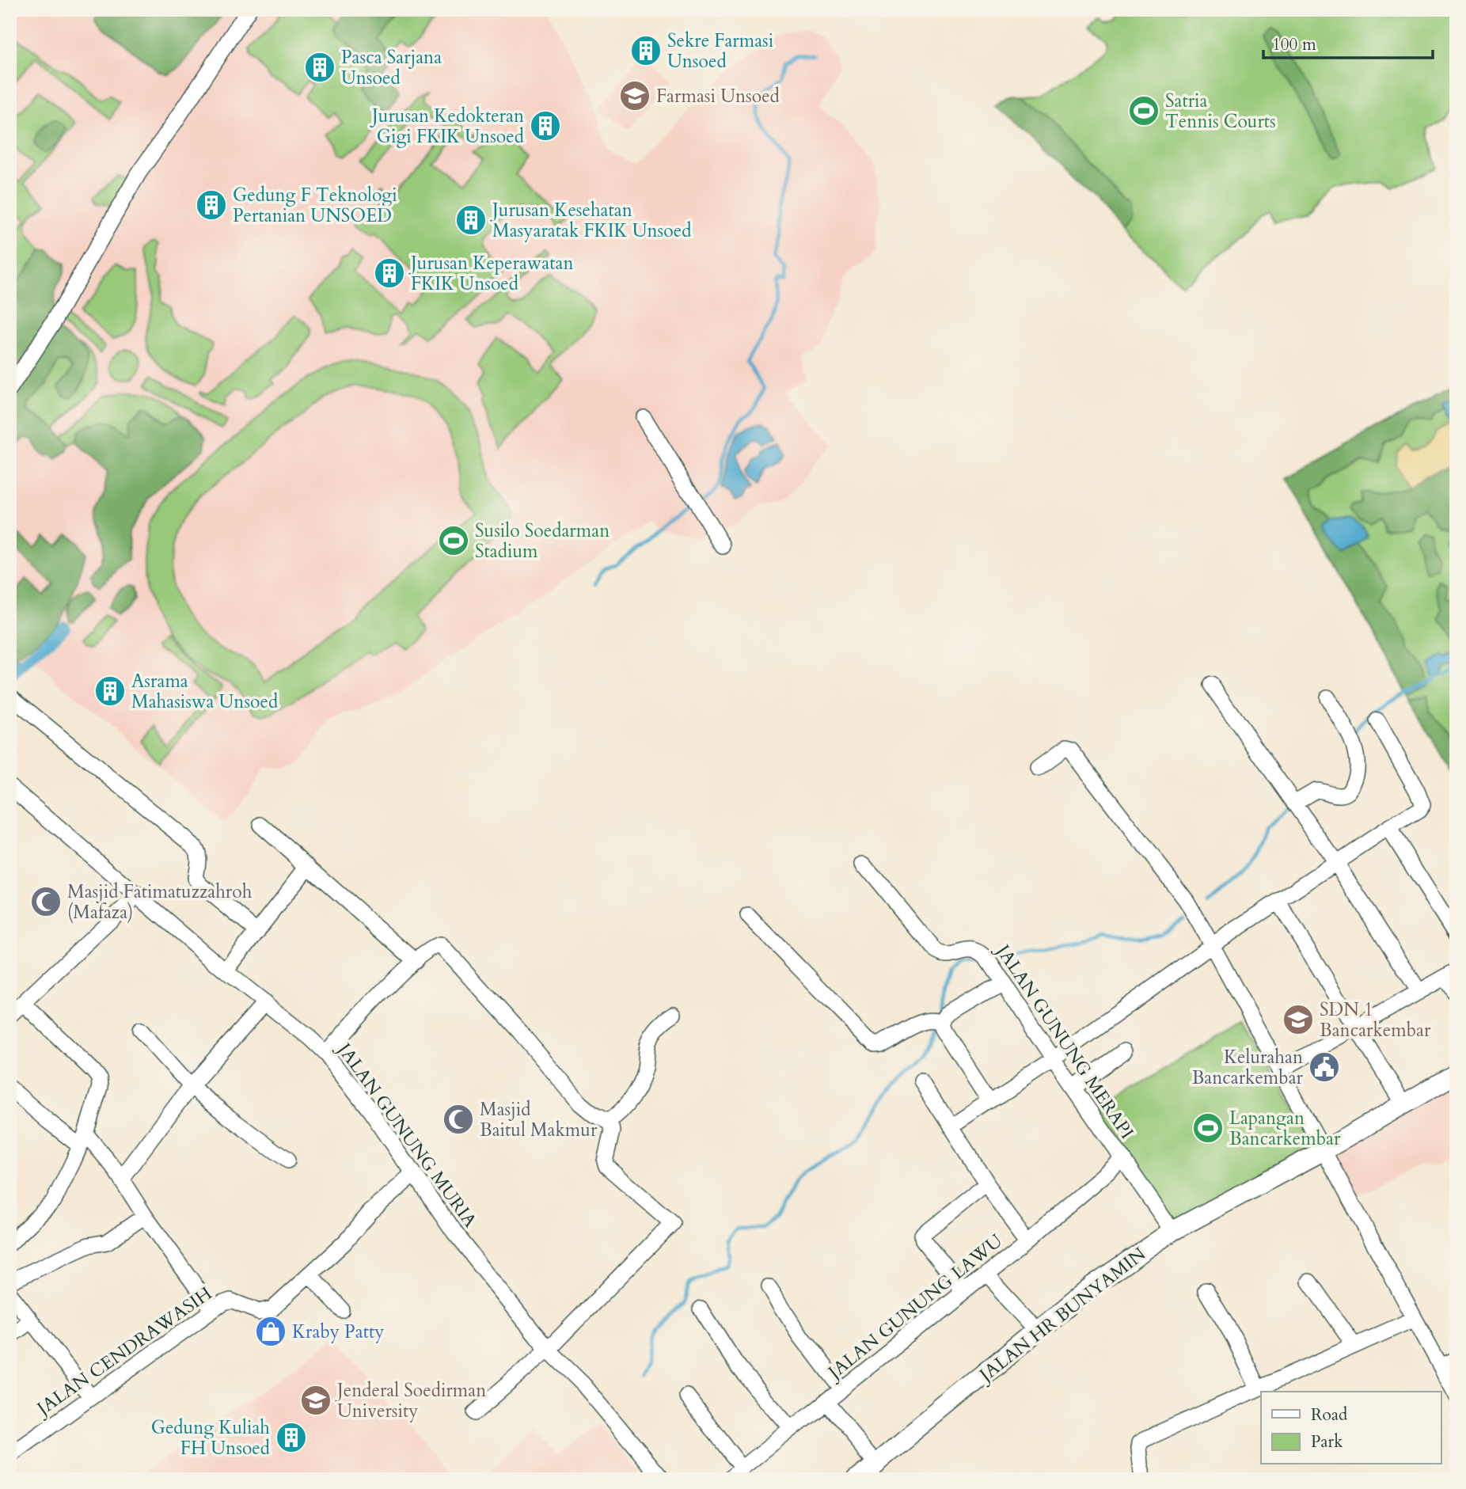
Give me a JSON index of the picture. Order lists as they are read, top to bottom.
{
  "streets": {
    "main road": ["JALAN HR BUNYAMIN"],
    "street": [
      "JALAN GUNUNG MERAPI",
      "JALAN GUNUNG MURIA",
      "JALAN GUNUNG LAWU",
      "JALAN CENDRAWASIH"
    ]
  },
  "crossings": [
    ["JALAN GUNUNG MERAPI", "JALAN GUNUNG LAWU"],
    ["JALAN GUNUNG MERAPI", "JALAN HR BUNYAMIN"],
    ["JALAN GUNUNG MURIA", "JALAN CENDRAWASIH"]
  ],
  "places": {
    "building": [
      "Sekre Farmasi Unsoed",
      "Pasca Sarjana Unsoed",
      "Jurusan Kedokteran Gigi FKIK Unsoed",
      "Gedung F Teknologi Pertanian UNSOED",
      "Jurusan Kesehatan Masyaratak FKIK Unsoed",
      "Jurusan Keperawatan FKIK Unsoed",
      "Asrama Mahasiswa Unsoed",
      "Gedung Kuliah FH Unsoed"
    ],
    "school or university": ["Farmasi Unsoed", "SDN 1 Bancarkembar", "Jenderal Soedirman University"],
    "sports": ["Satria Tennis Courts", "Susilo Soedarman Stadium", "Lapangan Bancarkembar"],
    "mosque": ["Masjid Fatimatuzzahroh (Mafaza)", "Masjid Baitul Makmur"],
    "public building": ["Kelurahan Bancarkembar"],
    "shop": ["Kraby Patty"]
  },
  "legend": ["Road", "Park"],
  "scale_bar": "100 m"
}
